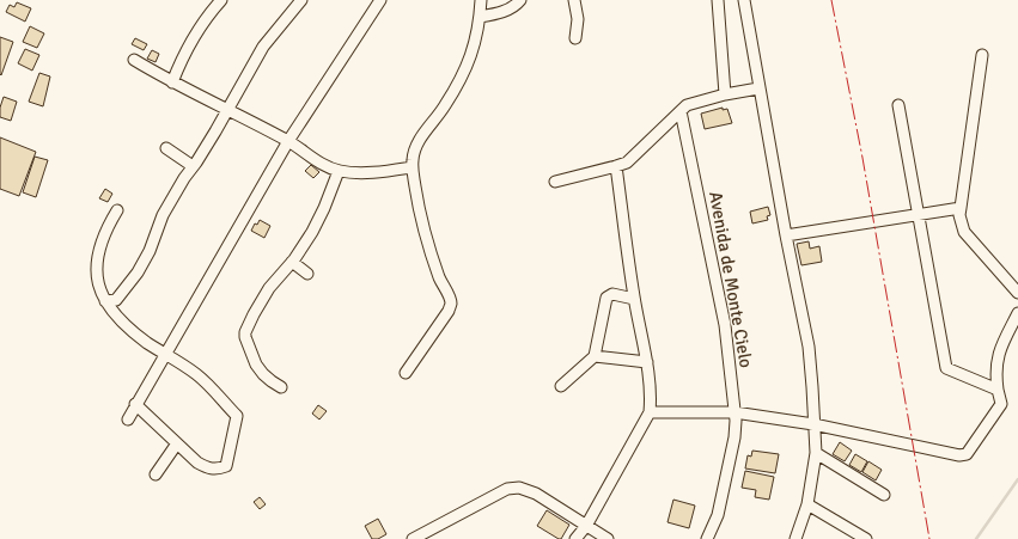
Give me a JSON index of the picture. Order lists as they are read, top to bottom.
{
  "streets": {
    "street": ["Avenida de Monte Cielo"]
  }
}
